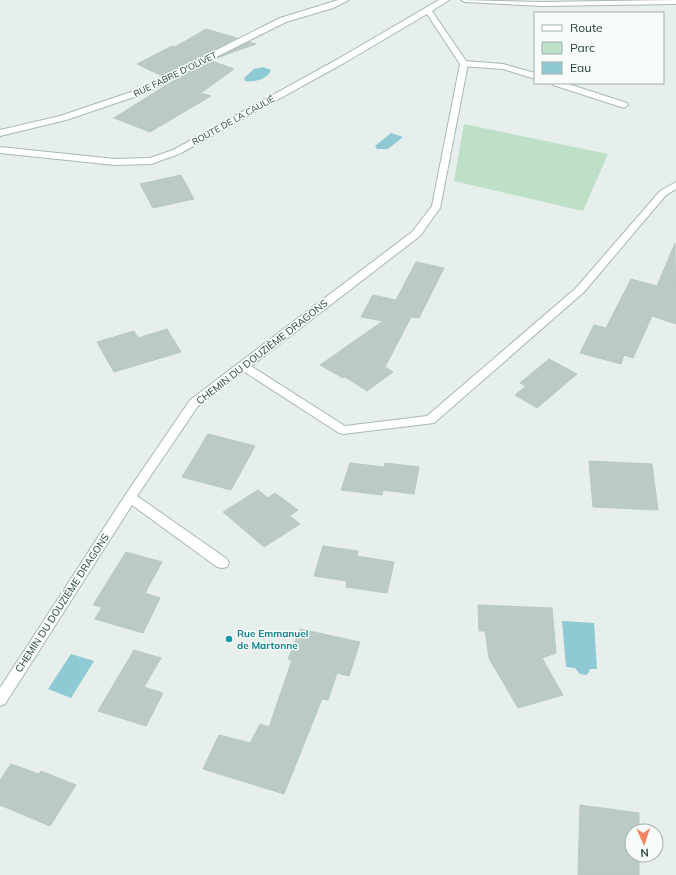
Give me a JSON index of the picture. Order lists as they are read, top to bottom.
{
  "streets": {
    "street": ["RUE FABRE D'OLIVET", "ROUTE DE LA CAULIÉ", "CHEMIN DU DOUZIÈME DRAGONS"]
  },
  "places": ["Rue Emmanuel de Martonne"],
  "legend": ["Route", "Parc", "Eau"],
  "north": "bottom"
}
